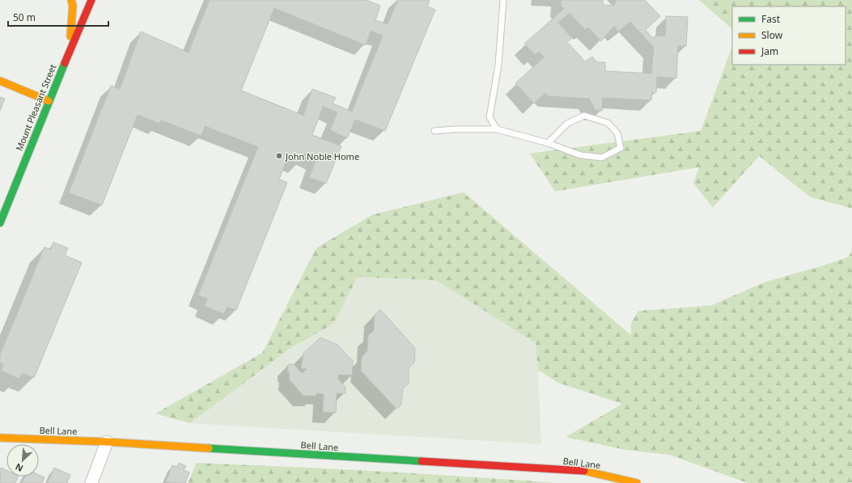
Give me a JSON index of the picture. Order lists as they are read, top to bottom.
{
  "streets": {
    "street": ["Mount Pleasant Street", "Bell Lane"]
  },
  "places": ["John Noble Home"],
  "legend": ["Fast", "Slow", "Jam"],
  "scale_bar": "50 m",
  "north": "bottom left"
}
